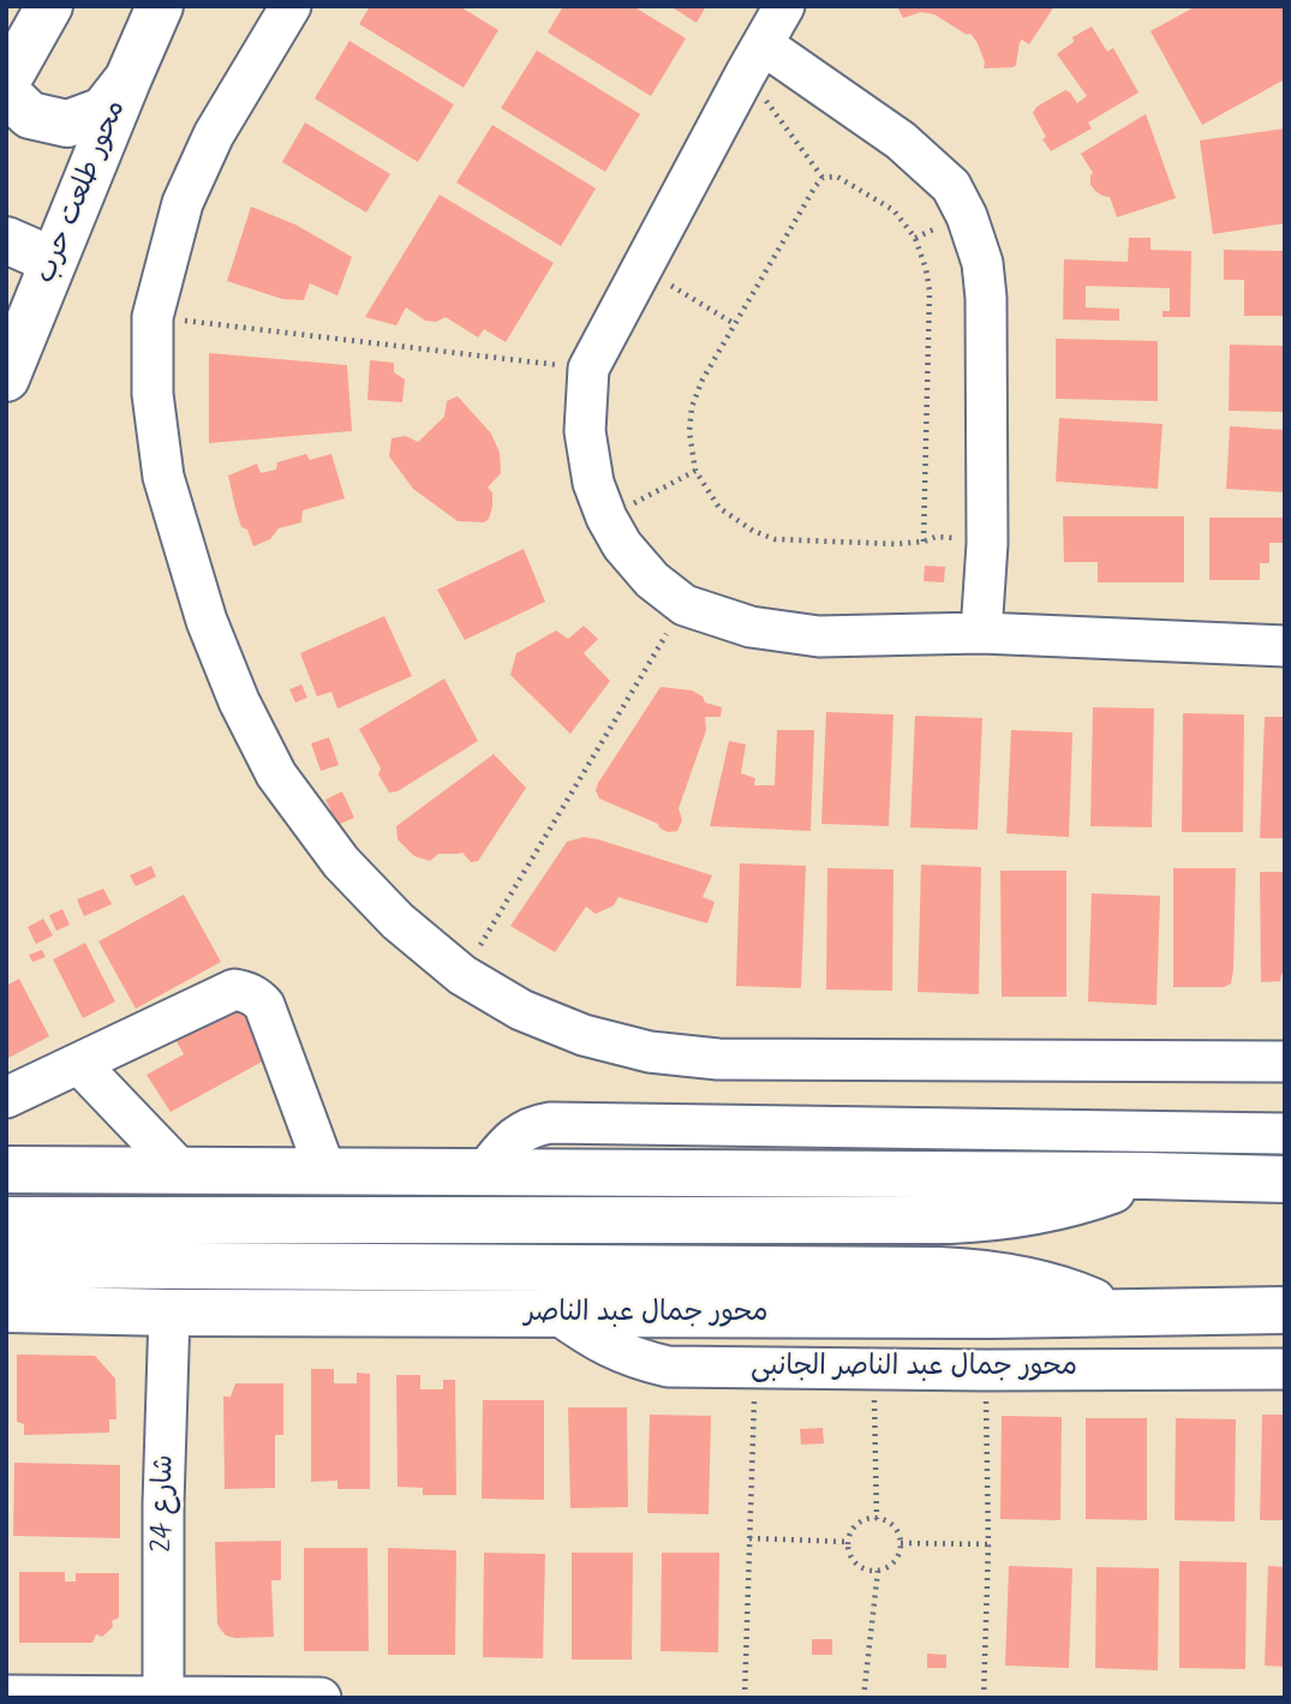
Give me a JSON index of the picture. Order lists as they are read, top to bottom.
{
  "streets": {
    "main road": ["محور طلعت حرب", "محور جمال عبد الناصر"],
    "street": ["محور جمال عبد الناصر الجانبى", "شارع 24"]
  },
  "crossings": [
    ["محور جمال عبد الناصر", "محور جمال عبد الناصر الجانبى"],
    ["محور جمال عبد الناصر", "شارع 24"]
  ]
}
